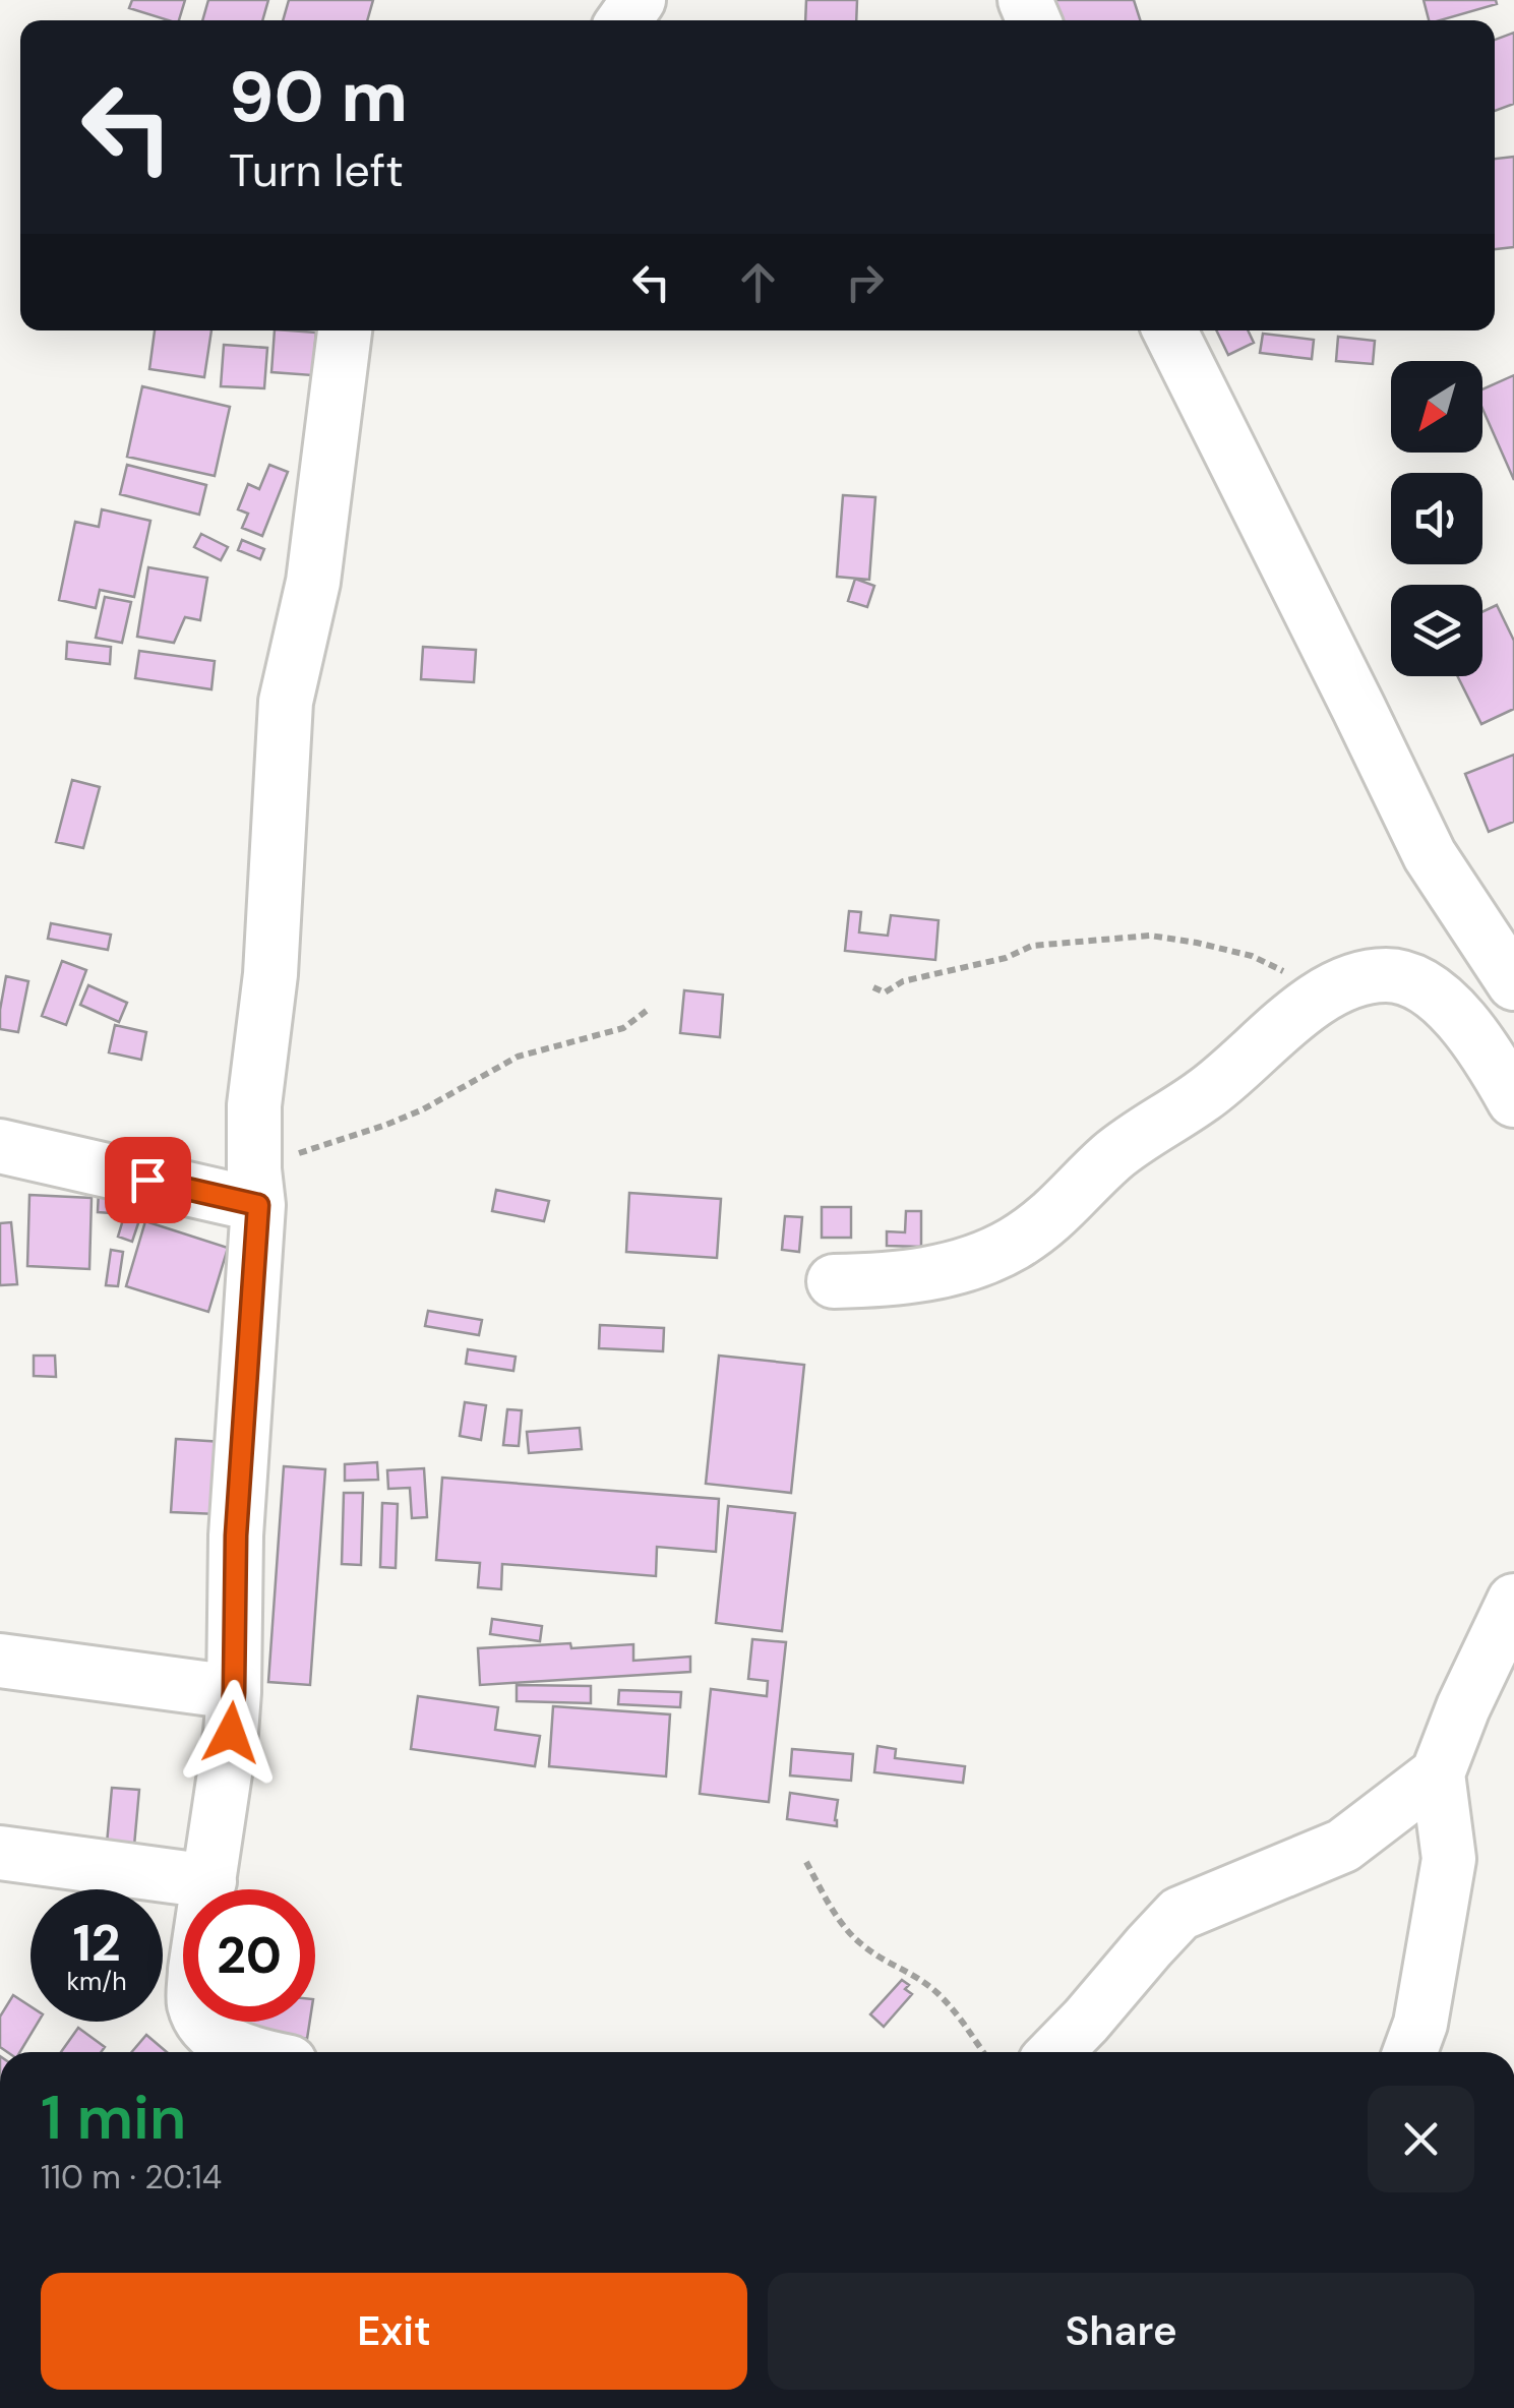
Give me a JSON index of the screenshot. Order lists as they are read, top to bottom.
{
  "north": "bottom left",
  "page": {
    "turn": ["90 m", "Turn left"],
    "speed": "12 km/h",
    "limit": "20",
    "heading": ["1 min", "110 m · 20:14"],
    "buttons": ["Exit", "Share"]
  }
}
